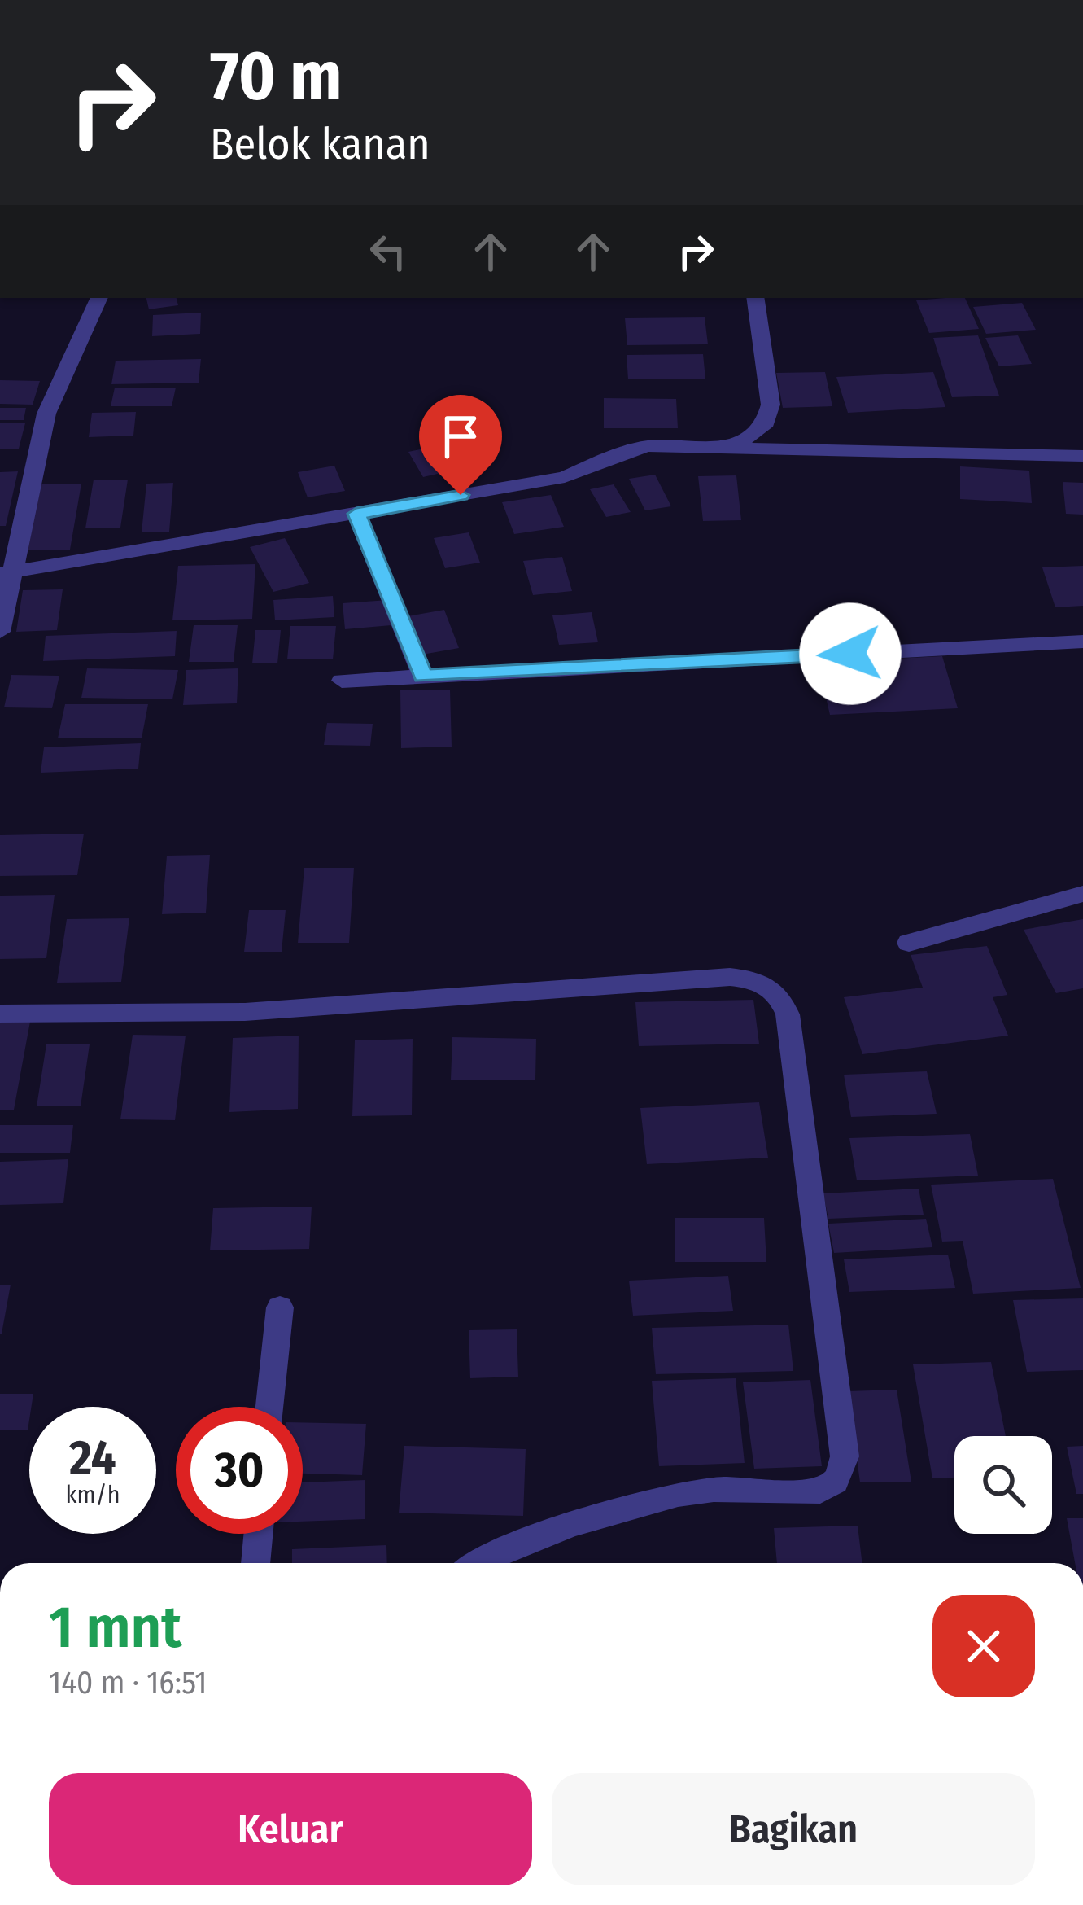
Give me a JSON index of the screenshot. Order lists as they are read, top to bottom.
{
  "page": {
    "turn": ["70 m", "Belok kanan"],
    "speed": "24 km/h",
    "limit": "30",
    "heading": ["1 mnt", "140 m · 16:51"],
    "buttons": ["Keluar", "Bagikan"]
  }
}
